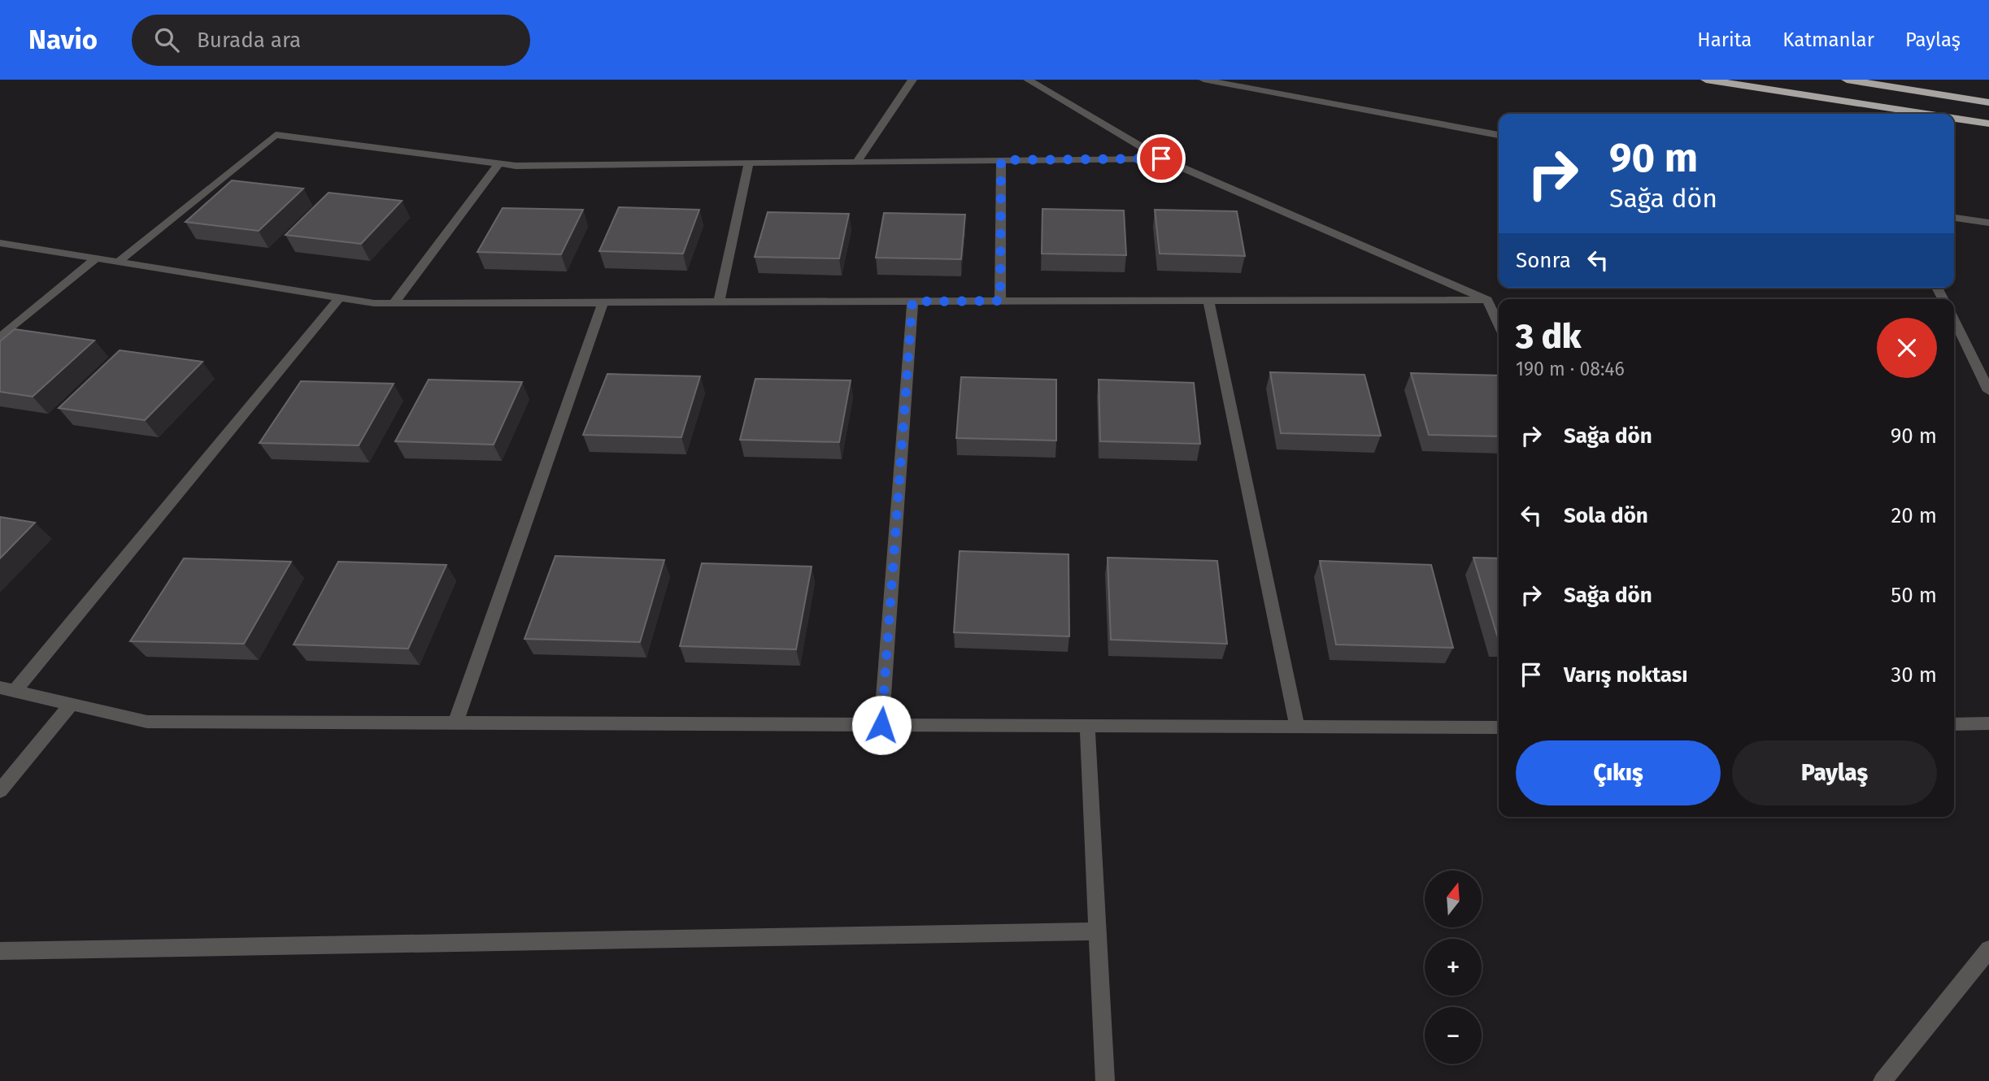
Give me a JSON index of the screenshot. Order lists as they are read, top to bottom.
{
  "north": "top",
  "page": {
    "header": "Navio",
    "search": "Burada ara",
    "nav": ["Harita", "Katmanlar", "Paylaş"],
    "turn": ["90 m", "Sağa dön"],
    "then": "Sonra",
    "heading": ["3 dk", "190 m · 08:46"],
    "list": [
      {
        "name": "Sağa dön",
        "value": "90 m"
      },
      {
        "name": "Sola dön",
        "value": "20 m"
      },
      {
        "name": "Sağa dön",
        "value": "50 m"
      },
      {
        "name": "Varış noktası",
        "value": "30 m"
      }
    ],
    "buttons": ["Çıkış", "Paylaş"],
    "map_buttons": ["+", "−"]
  }
}
